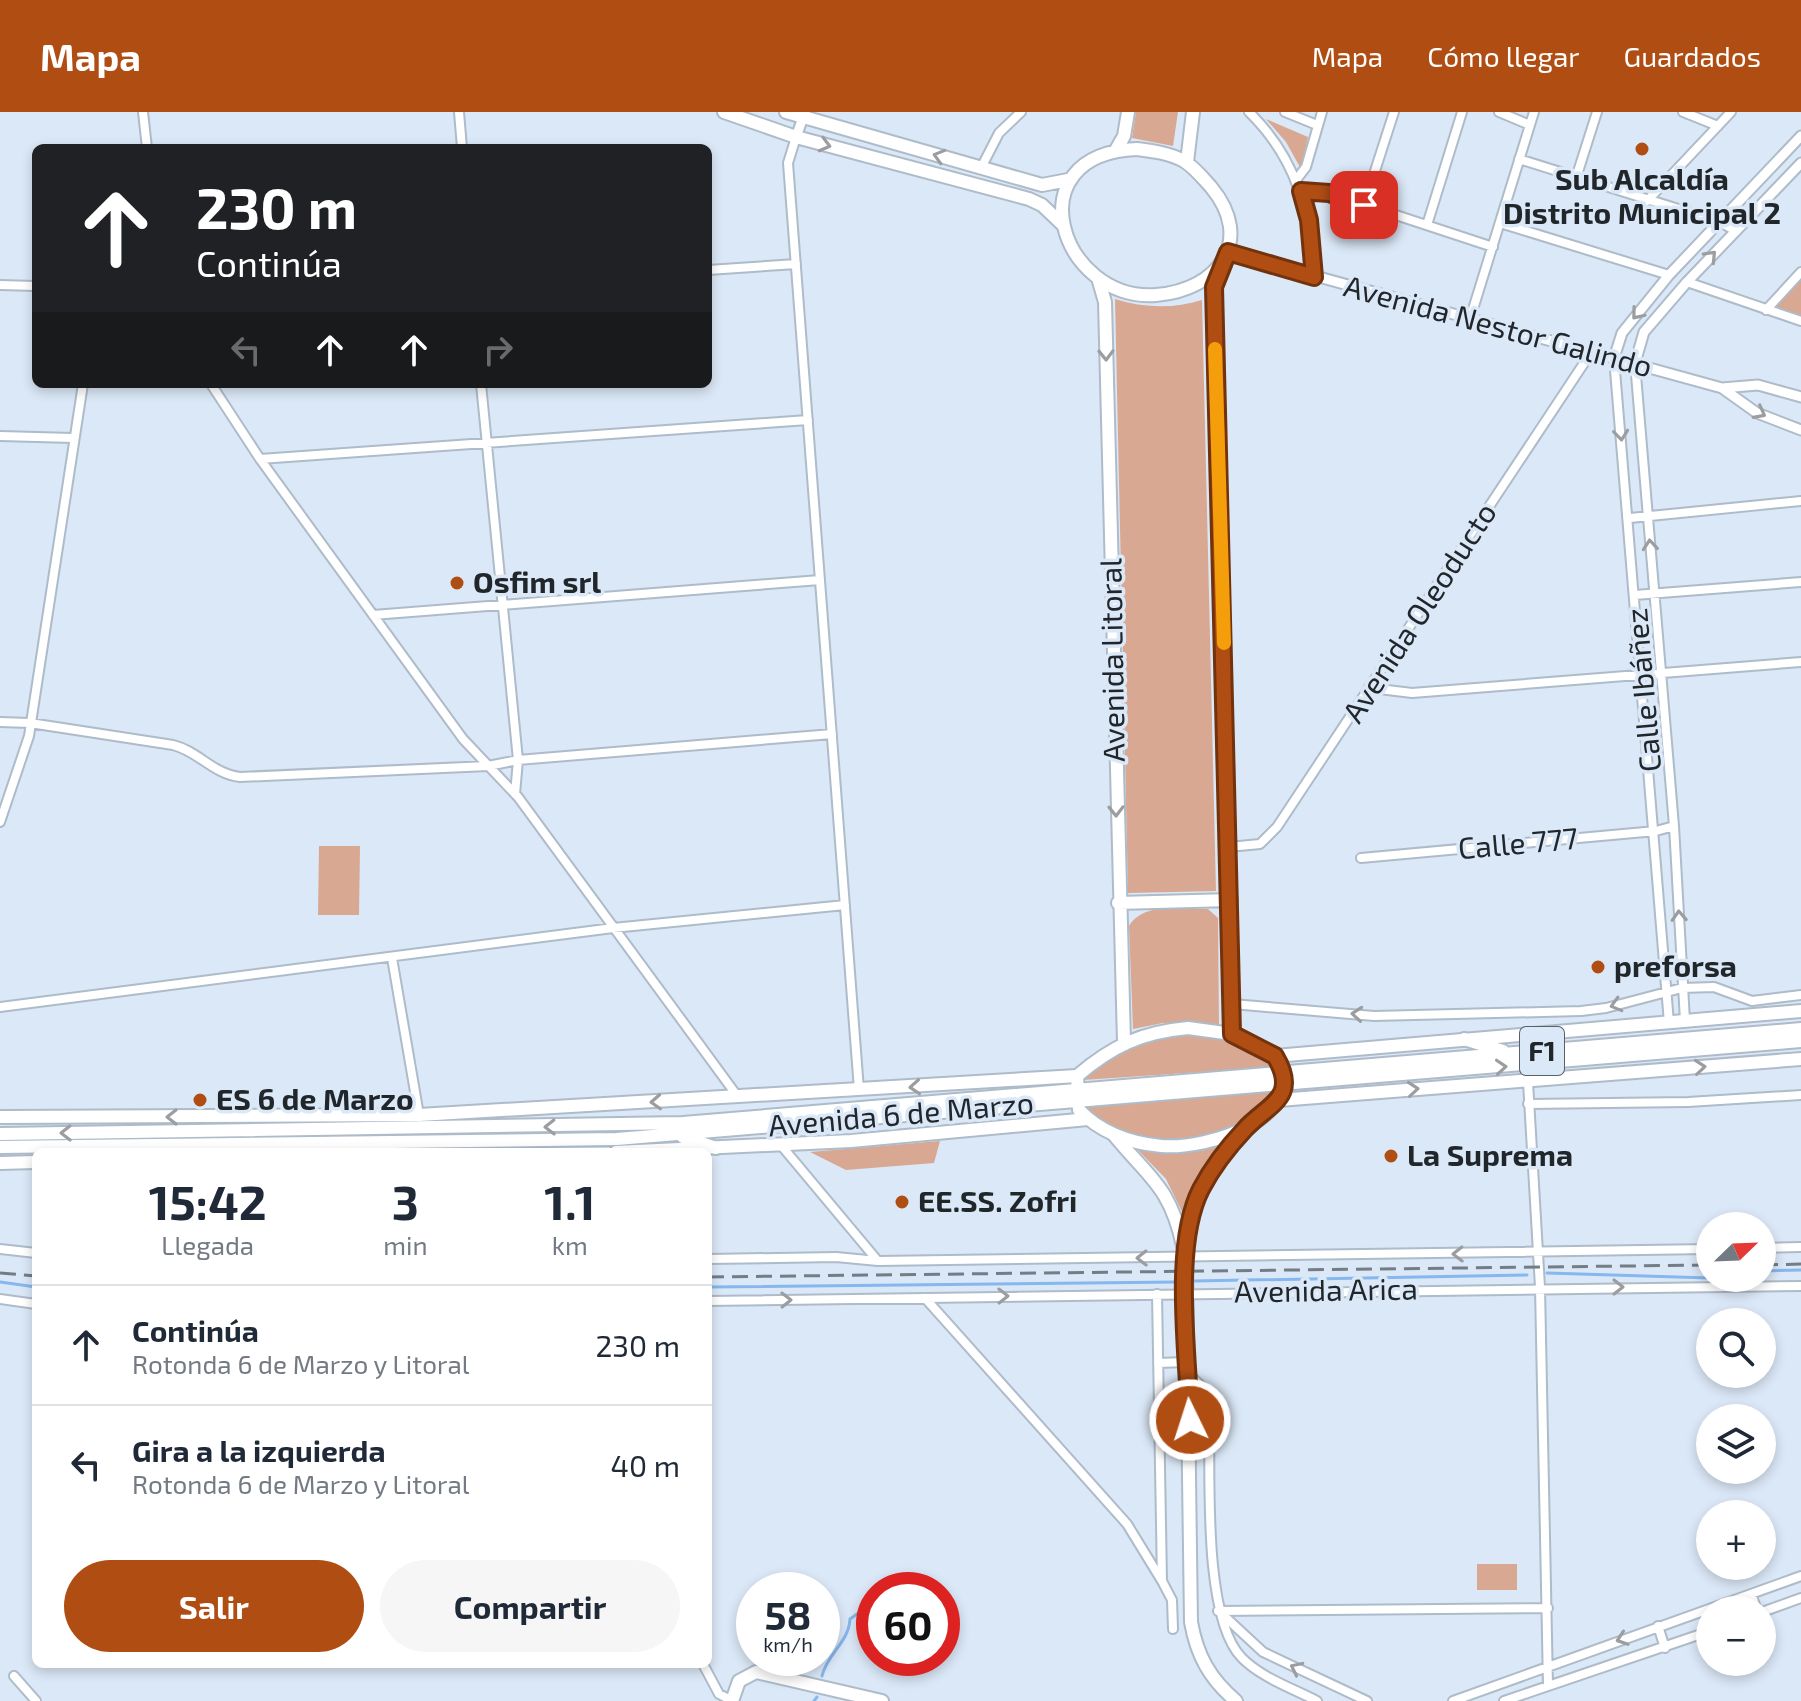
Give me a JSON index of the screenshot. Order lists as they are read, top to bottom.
{
  "streets": {
    "main road": ["Avenida Litoral", "F1", "Avenida 6 de Marzo"],
    "street": [
      "Avenida Nestor Galindo",
      "Avenida Oleoducto",
      "Calle Ibáñez",
      "Calle 777",
      "Avenida Arica"
    ]
  },
  "crossings": [
    ["Avenida Nestor Galindo", "Avenida Oleoducto"],
    ["Avenida Nestor Galindo", "Avenida Litoral"],
    ["Avenida Nestor Galindo", "Calle Ibáñez"],
    ["Calle Ibáñez", "Calle 777"]
  ],
  "one_way": ["Avenida Litoral"],
  "places": [
    "Sub Alcaldía Distrito Municipal 2",
    "Osfim srl",
    "preforsa",
    "ES 6 de Marzo",
    "La Suprema",
    "EE.SS. Zofri"
  ],
  "north": "top right",
  "page": {
    "header": "Mapa",
    "nav": ["Mapa", "Cómo llegar", "Guardados"],
    "turn": ["230 m", "Continúa"],
    "eta": [
      "15:42",
      "Llegada",
      "3",
      "min",
      "1.1",
      "km"
    ],
    "map_buttons": ["+", "−"],
    "list": [
      {
        "name": "Continúa",
        "note": "Rotonda 6 de Marzo y Litoral",
        "value": "230 m"
      },
      {
        "name": "Gira a la izquierda",
        "note": "Rotonda 6 de Marzo y Litoral",
        "value": "40 m"
      }
    ],
    "buttons": ["Salir", "Compartir"],
    "speed": "58 km/h",
    "limit": "60"
  }
}
